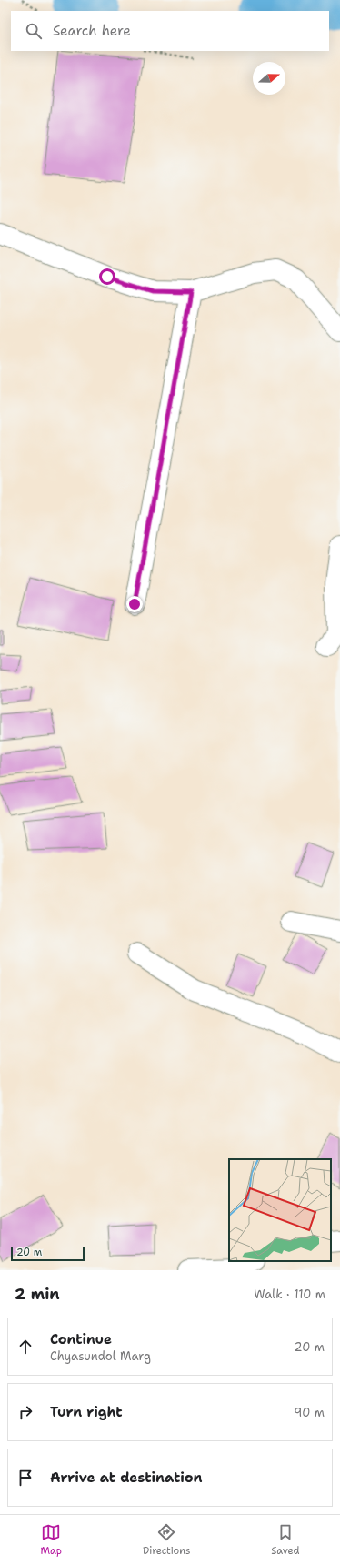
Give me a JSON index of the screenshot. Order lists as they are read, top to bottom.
{
  "scale_bar": "20 m",
  "north": "right",
  "page": {
    "search": "Search here",
    "scale": "20 m",
    "heading": ["2 min", "Walk · 110 m"],
    "list": [
      ["Continue", "Chyasundol Marg", "20 m"],
      ["Turn right", "90 m"],
      "Arrive at destination"
    ],
    "nav": ["Map", "Directions", "Saved"]
  }
}
